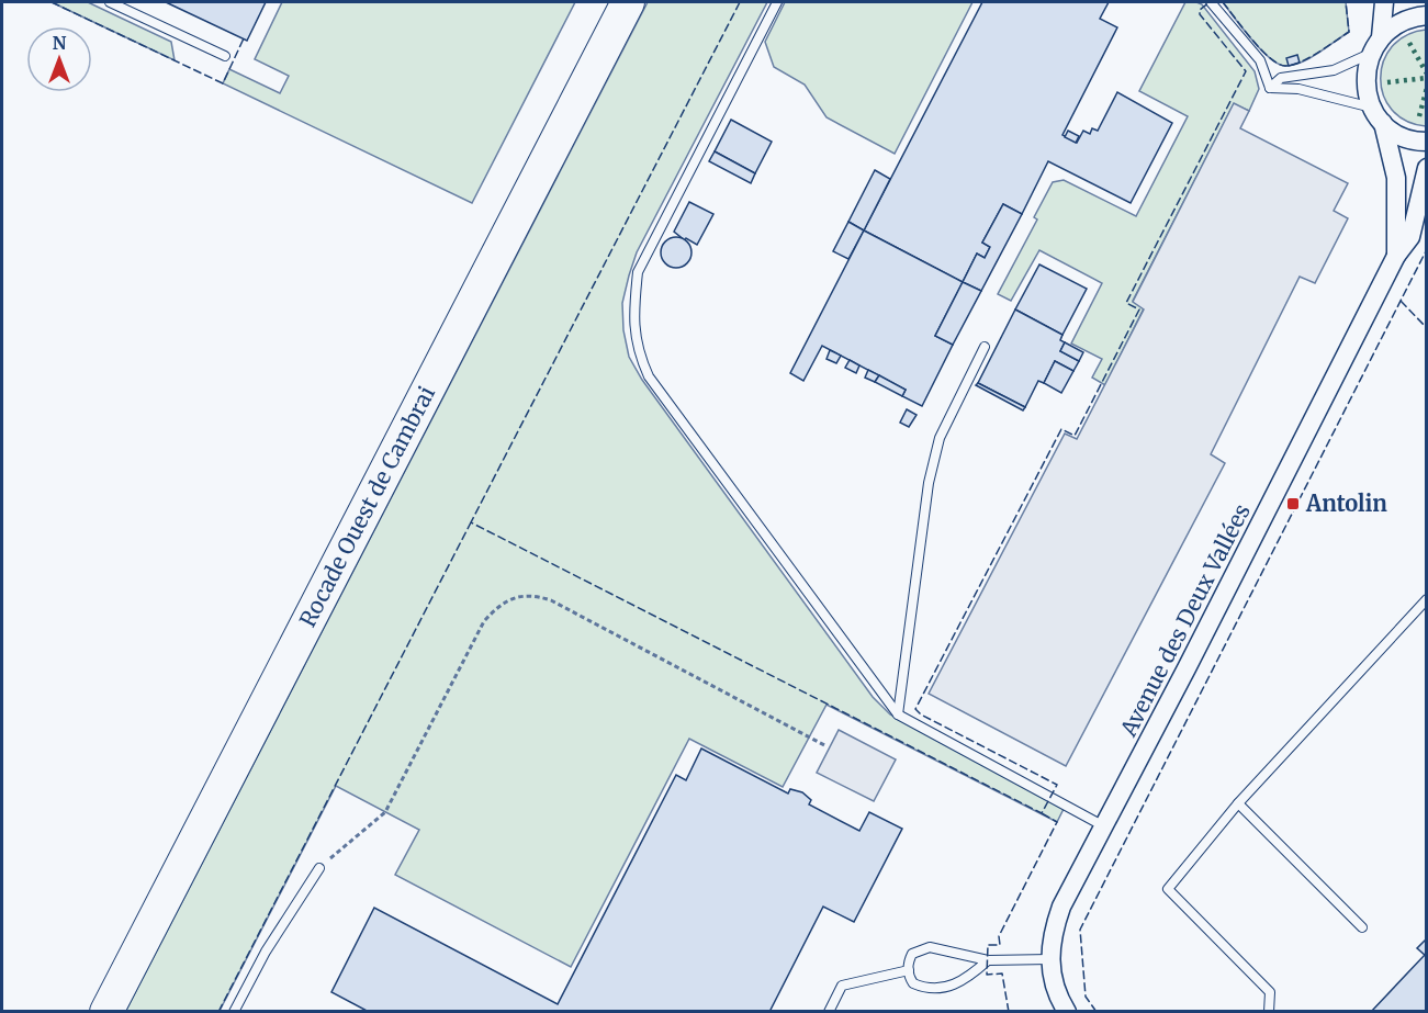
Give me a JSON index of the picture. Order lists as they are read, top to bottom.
{
  "streets": {
    "highway": ["Rocade Ouest de Cambrai"],
    "street": ["Avenue des Deux Vallées"]
  },
  "places": {
    "transit": ["Antolin"]
  },
  "north": "top"
}
